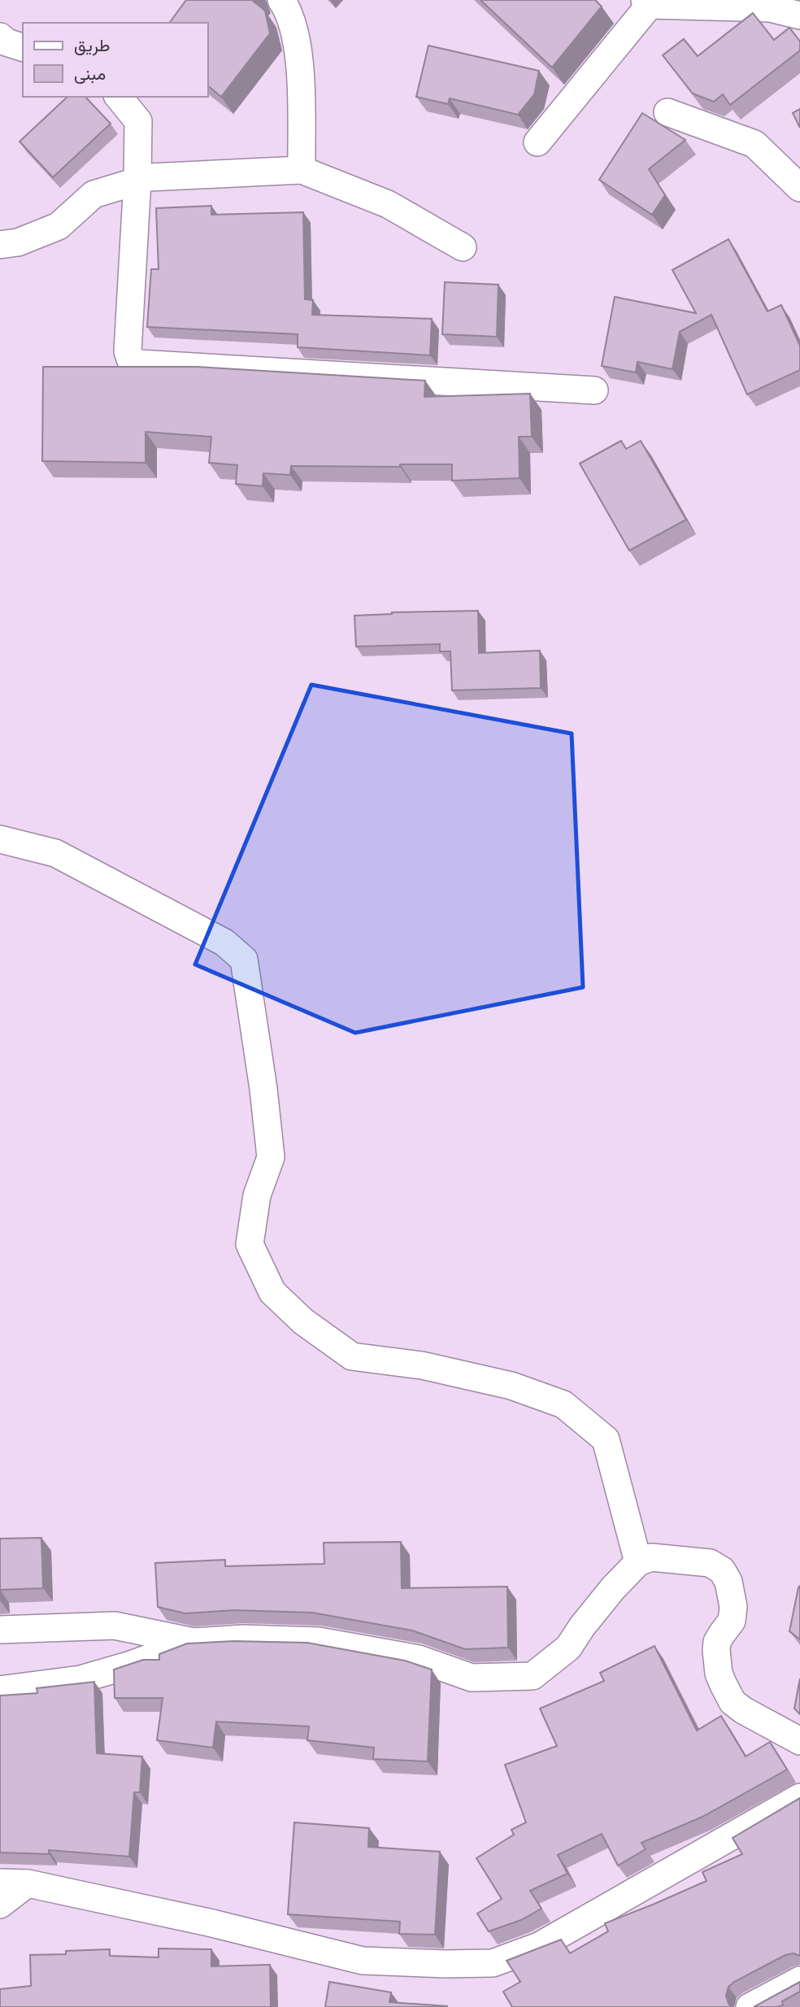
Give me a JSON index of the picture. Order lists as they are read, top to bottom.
{
  "legend": ["طريق", "مبنى"]
}
